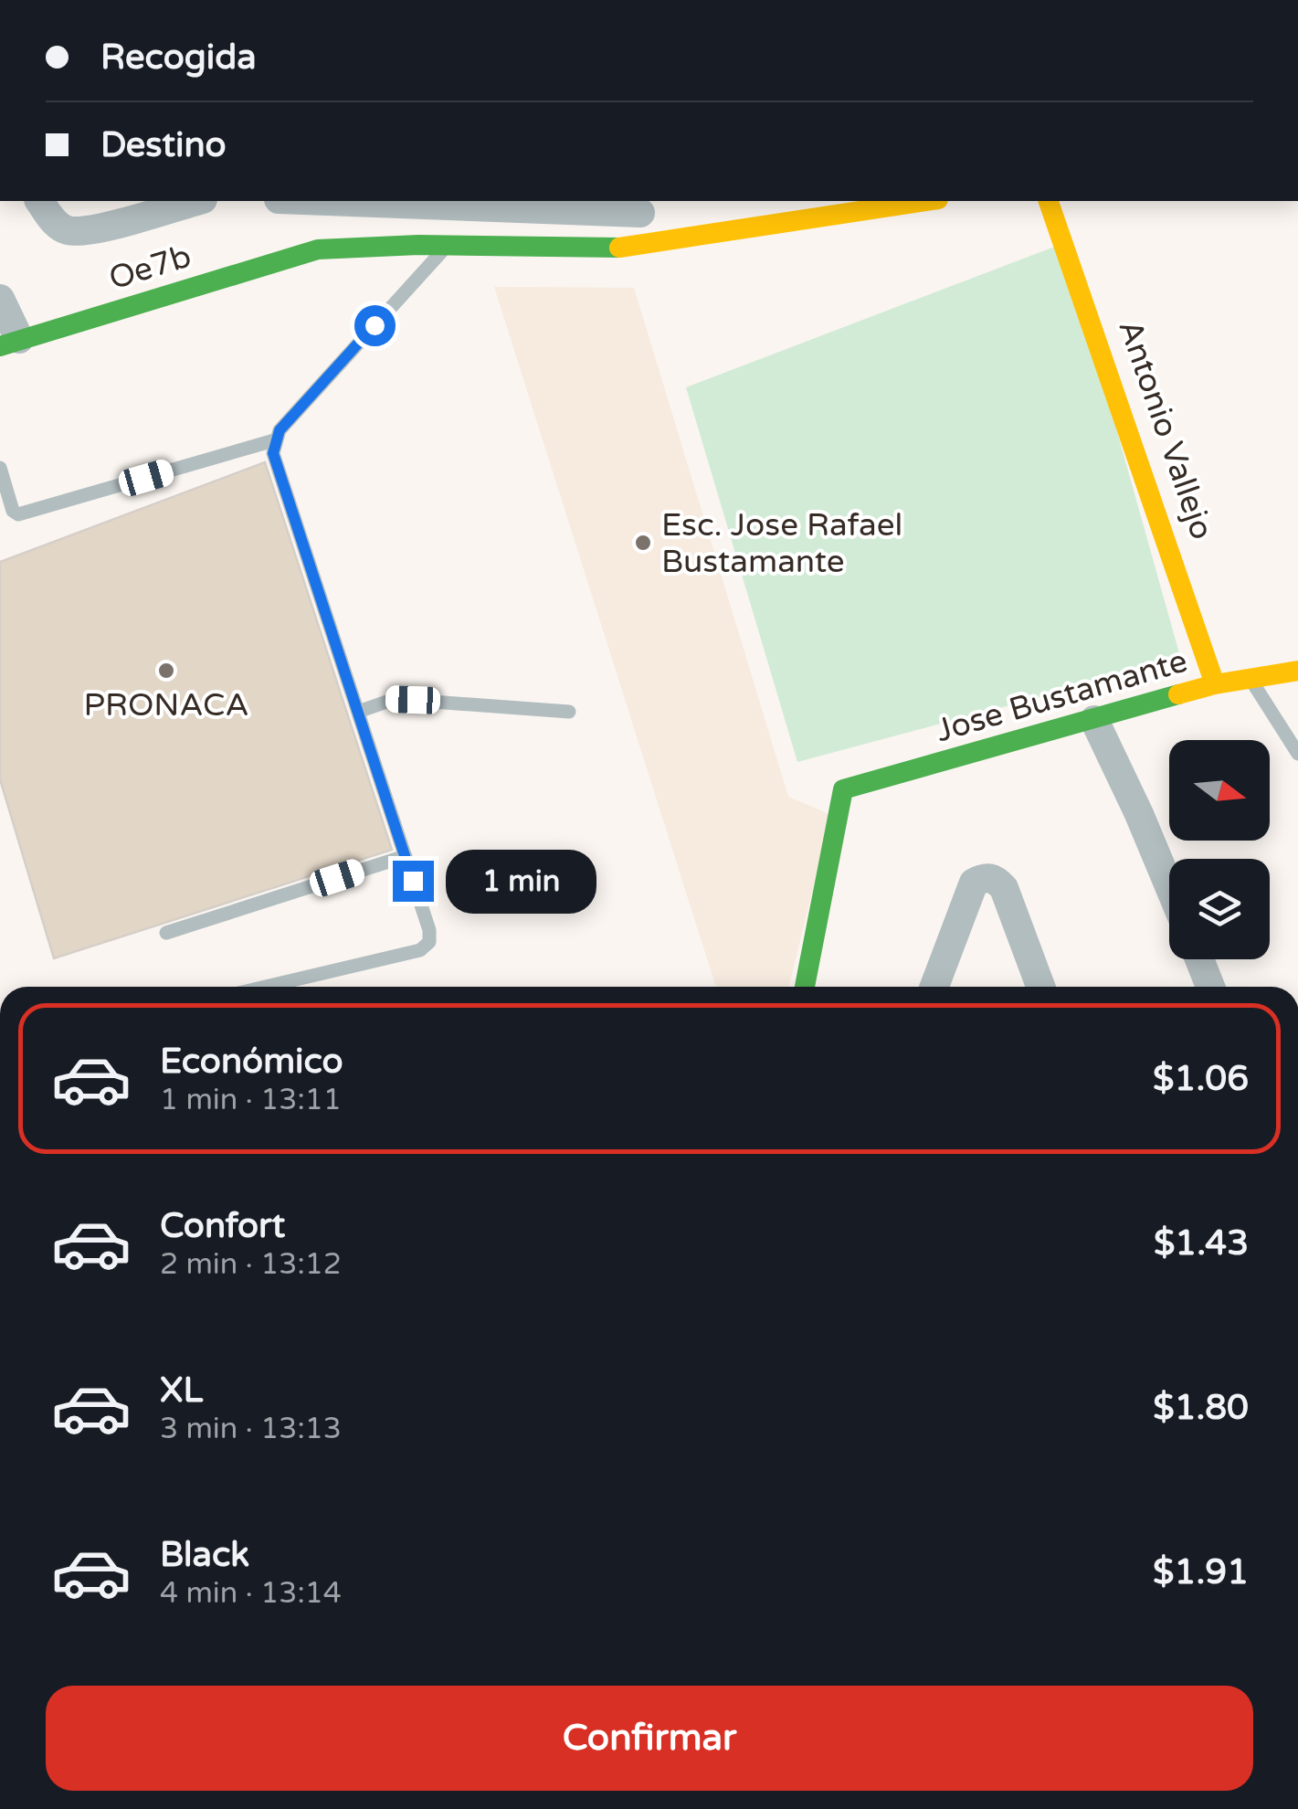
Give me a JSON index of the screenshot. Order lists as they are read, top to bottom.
{
  "streets": {
    "street": ["Oe7b", "Antonio Vallejo", "Jose Bustamante"]
  },
  "crossings": [
    ["Antonio Vallejo", "Jose Bustamante"]
  ],
  "places": ["Esc. Jose Rafael Bustamante", "PRONACA"],
  "north": "right",
  "page": {
    "banner": ["Recogida", "Destino"],
    "bubble": "1 min",
    "list": [
      {
        "name": "Económico",
        "note": "1 min · 13:11",
        "value": "$1.06"
      },
      {
        "name": "Confort",
        "note": "2 min · 13:12",
        "value": "$1.43"
      },
      {
        "name": "XL",
        "note": "3 min · 13:13",
        "value": "$1.80"
      },
      {
        "name": "Black",
        "note": "4 min · 13:14",
        "value": "$1.91"
      }
    ],
    "buttons": "Confirmar"
  }
}
